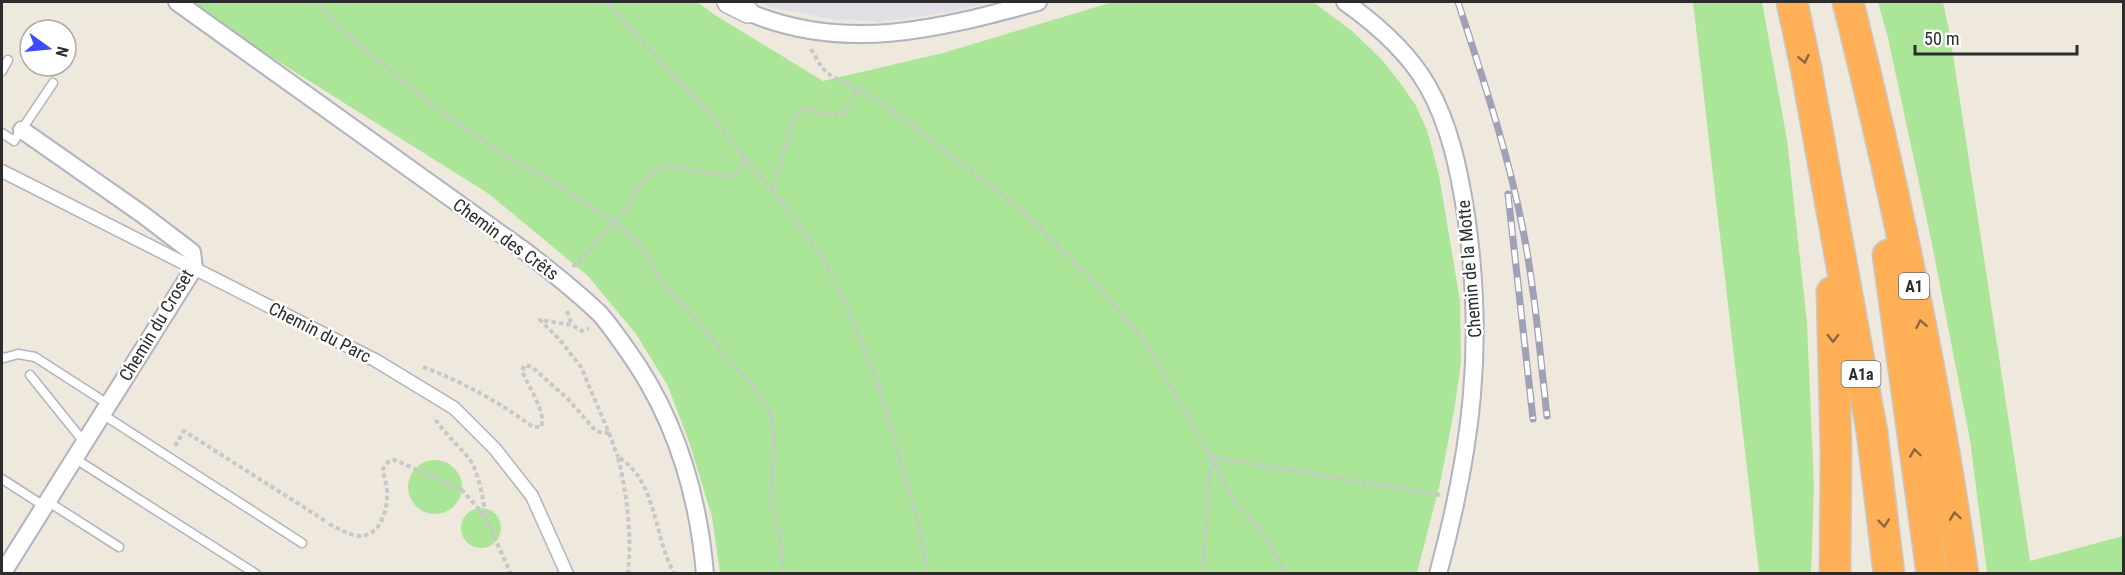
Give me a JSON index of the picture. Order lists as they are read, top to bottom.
{
  "streets": {
    "highway": ["A1", "A1a"],
    "street": [
      "Chemin des Crêts",
      "Chemin de la Motte",
      "Chemin du Croset",
      "Chemin du Parc"
    ]
  },
  "crossings": [
    ["A1", "A1a"],
    ["Chemin du Croset", "Chemin du Parc"]
  ],
  "scale_bar": "50 m",
  "north": "right"
}
